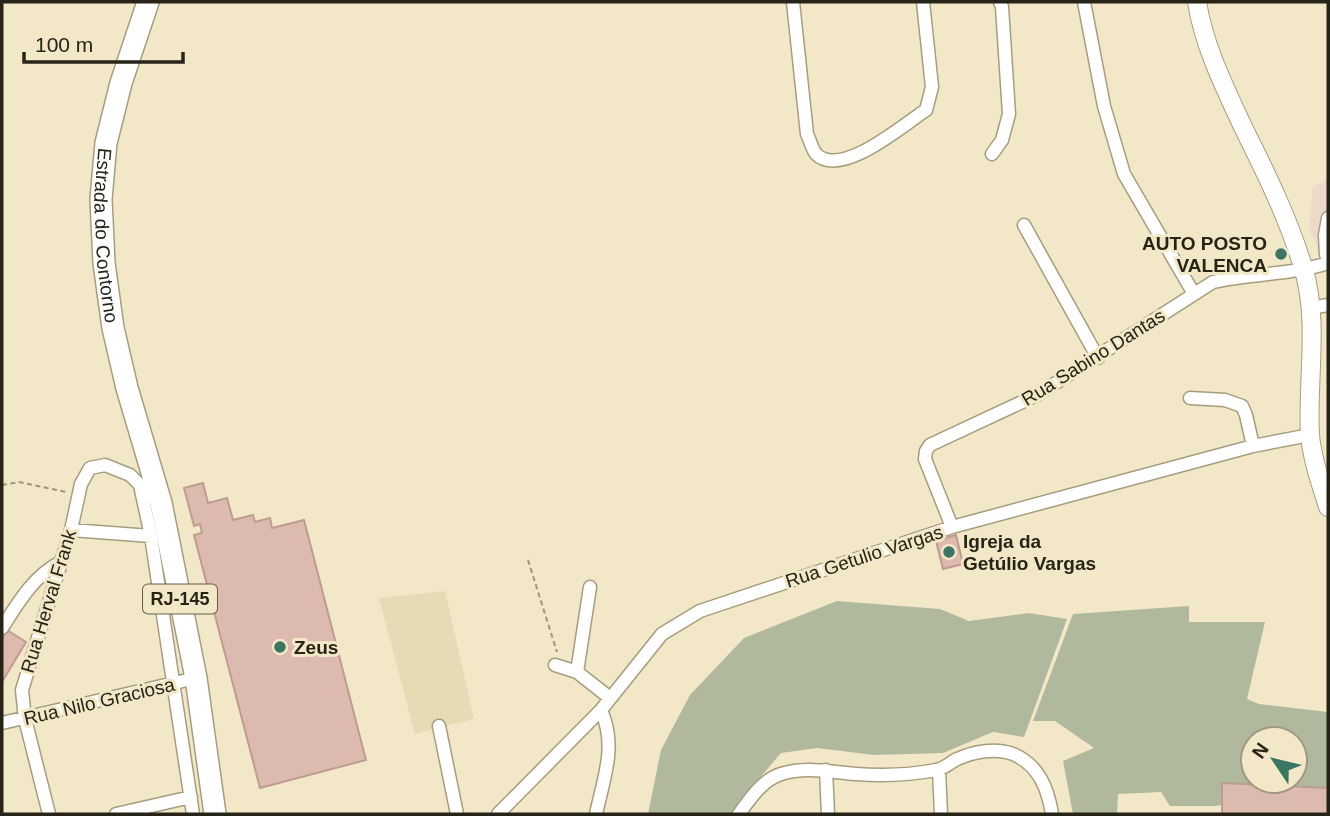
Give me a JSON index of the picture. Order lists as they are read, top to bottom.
{
  "streets": {
    "main road": ["Estrada do Contorno", "RJ-145"],
    "street": [
      "Rua Sabino Dantas",
      "Rua Getulio Vargas",
      "Rua Herval Frank",
      "Rua Nilo Graciosa"
    ]
  },
  "crossings": [
    ["Estrada do Contorno", "RJ-145"],
    ["Estrada do Contorno", "Rua Nilo Graciosa"],
    ["Rua Sabino Dantas", "Rua Getulio Vargas"],
    ["RJ-145", "Rua Nilo Graciosa"],
    ["Rua Herval Frank", "Rua Nilo Graciosa"]
  ],
  "places": ["AUTO POSTO VALENCA", "Igreja da Getúlio Vargas", "Zeus"],
  "scale_bar": "100 m",
  "north": "top left"
}
